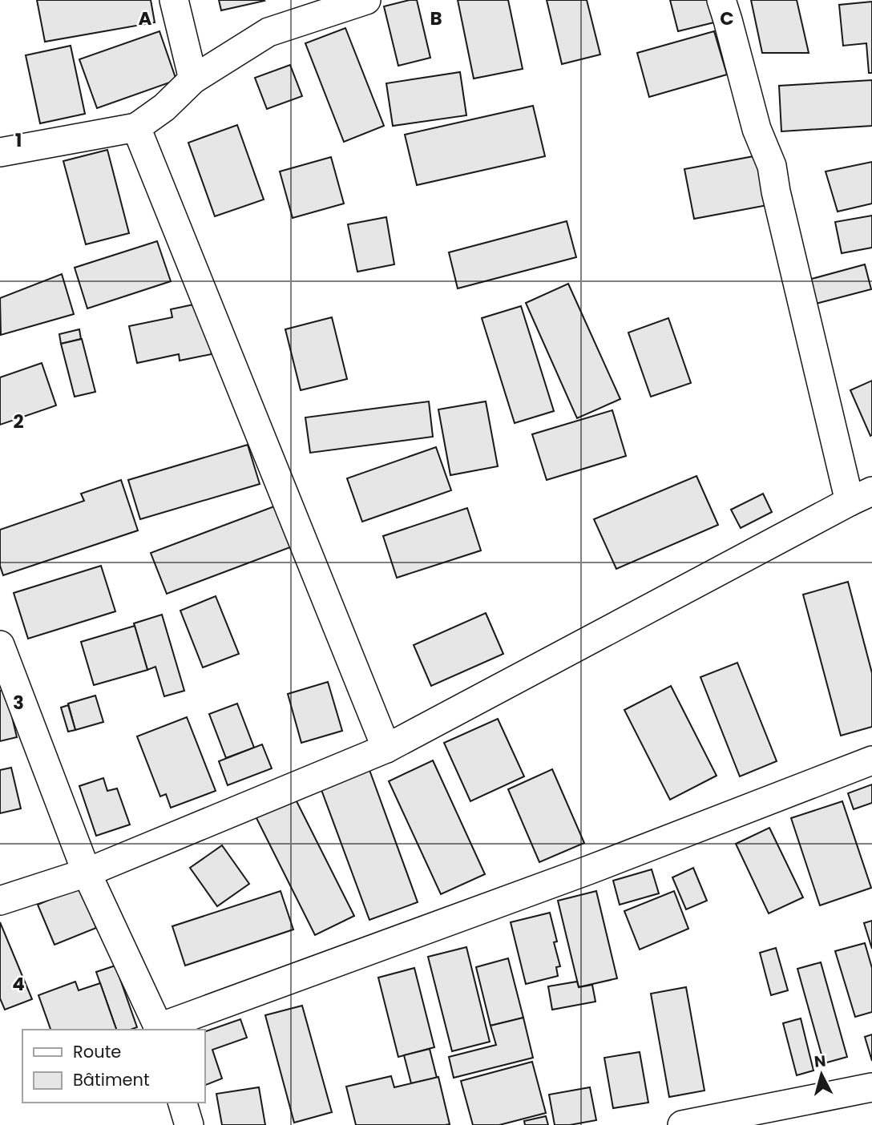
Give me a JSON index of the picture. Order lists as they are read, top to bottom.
{
  "legend": ["Route", "Bâtiment"],
  "north": "top",
  "grid": {
    "columns": ["A", "B", "C"],
    "rows": [
      "1",
      "2",
      "3",
      "4"
    ]
  }
}
